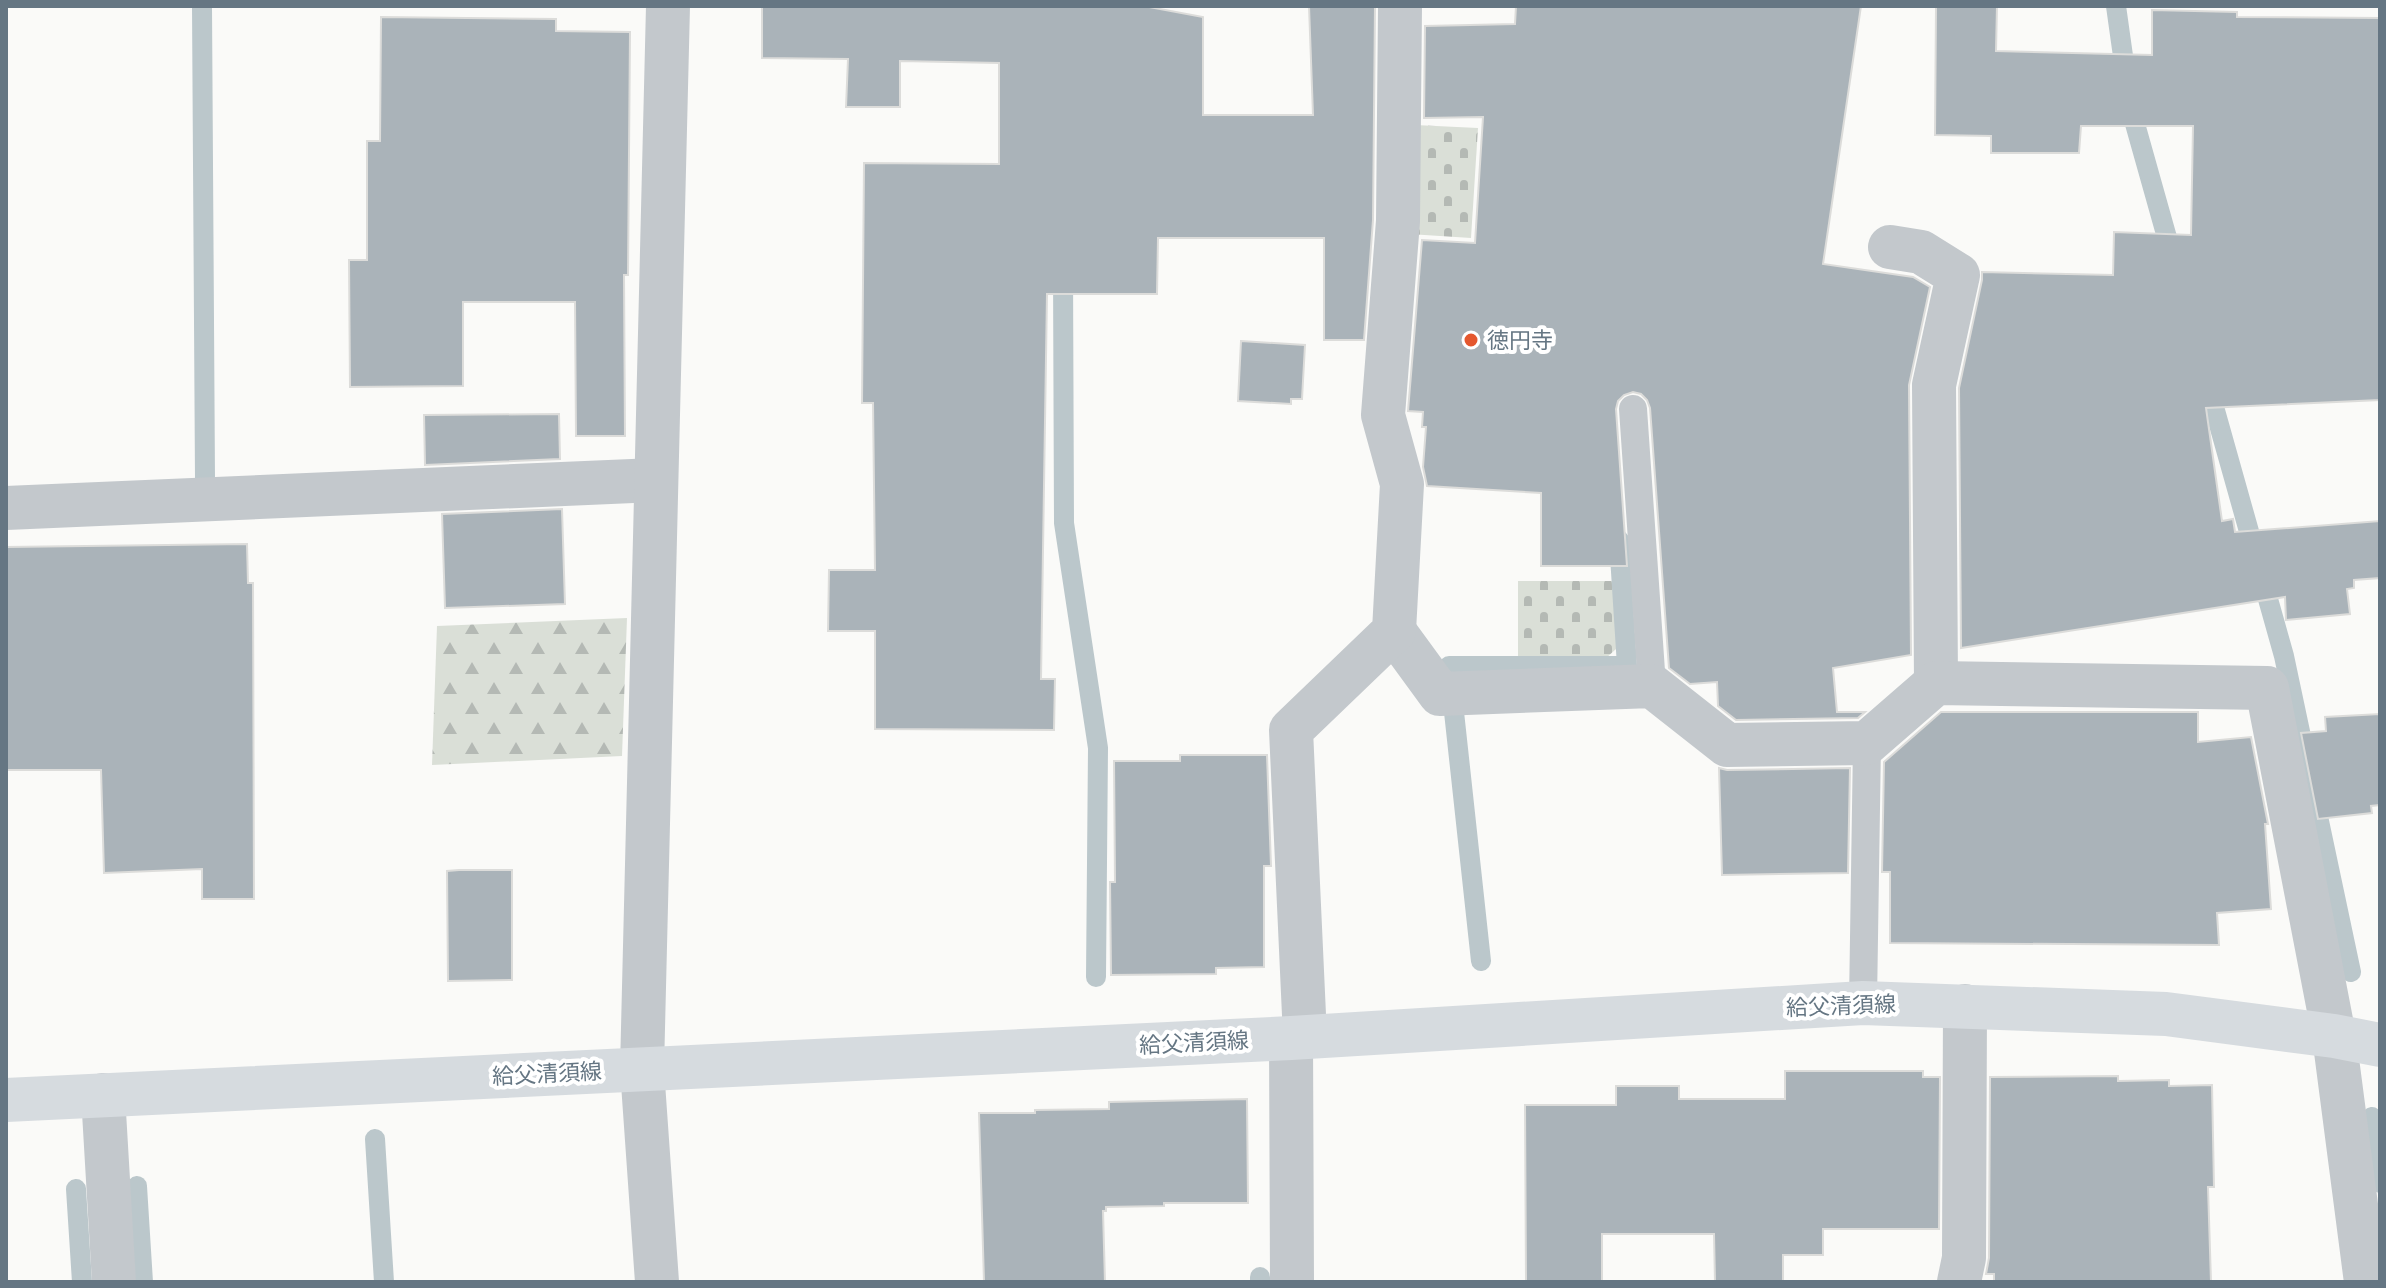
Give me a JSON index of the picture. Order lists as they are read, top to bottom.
{
  "streets": {
    "main road": ["給父清須線"]
  },
  "places": ["徳円寺"]
}
